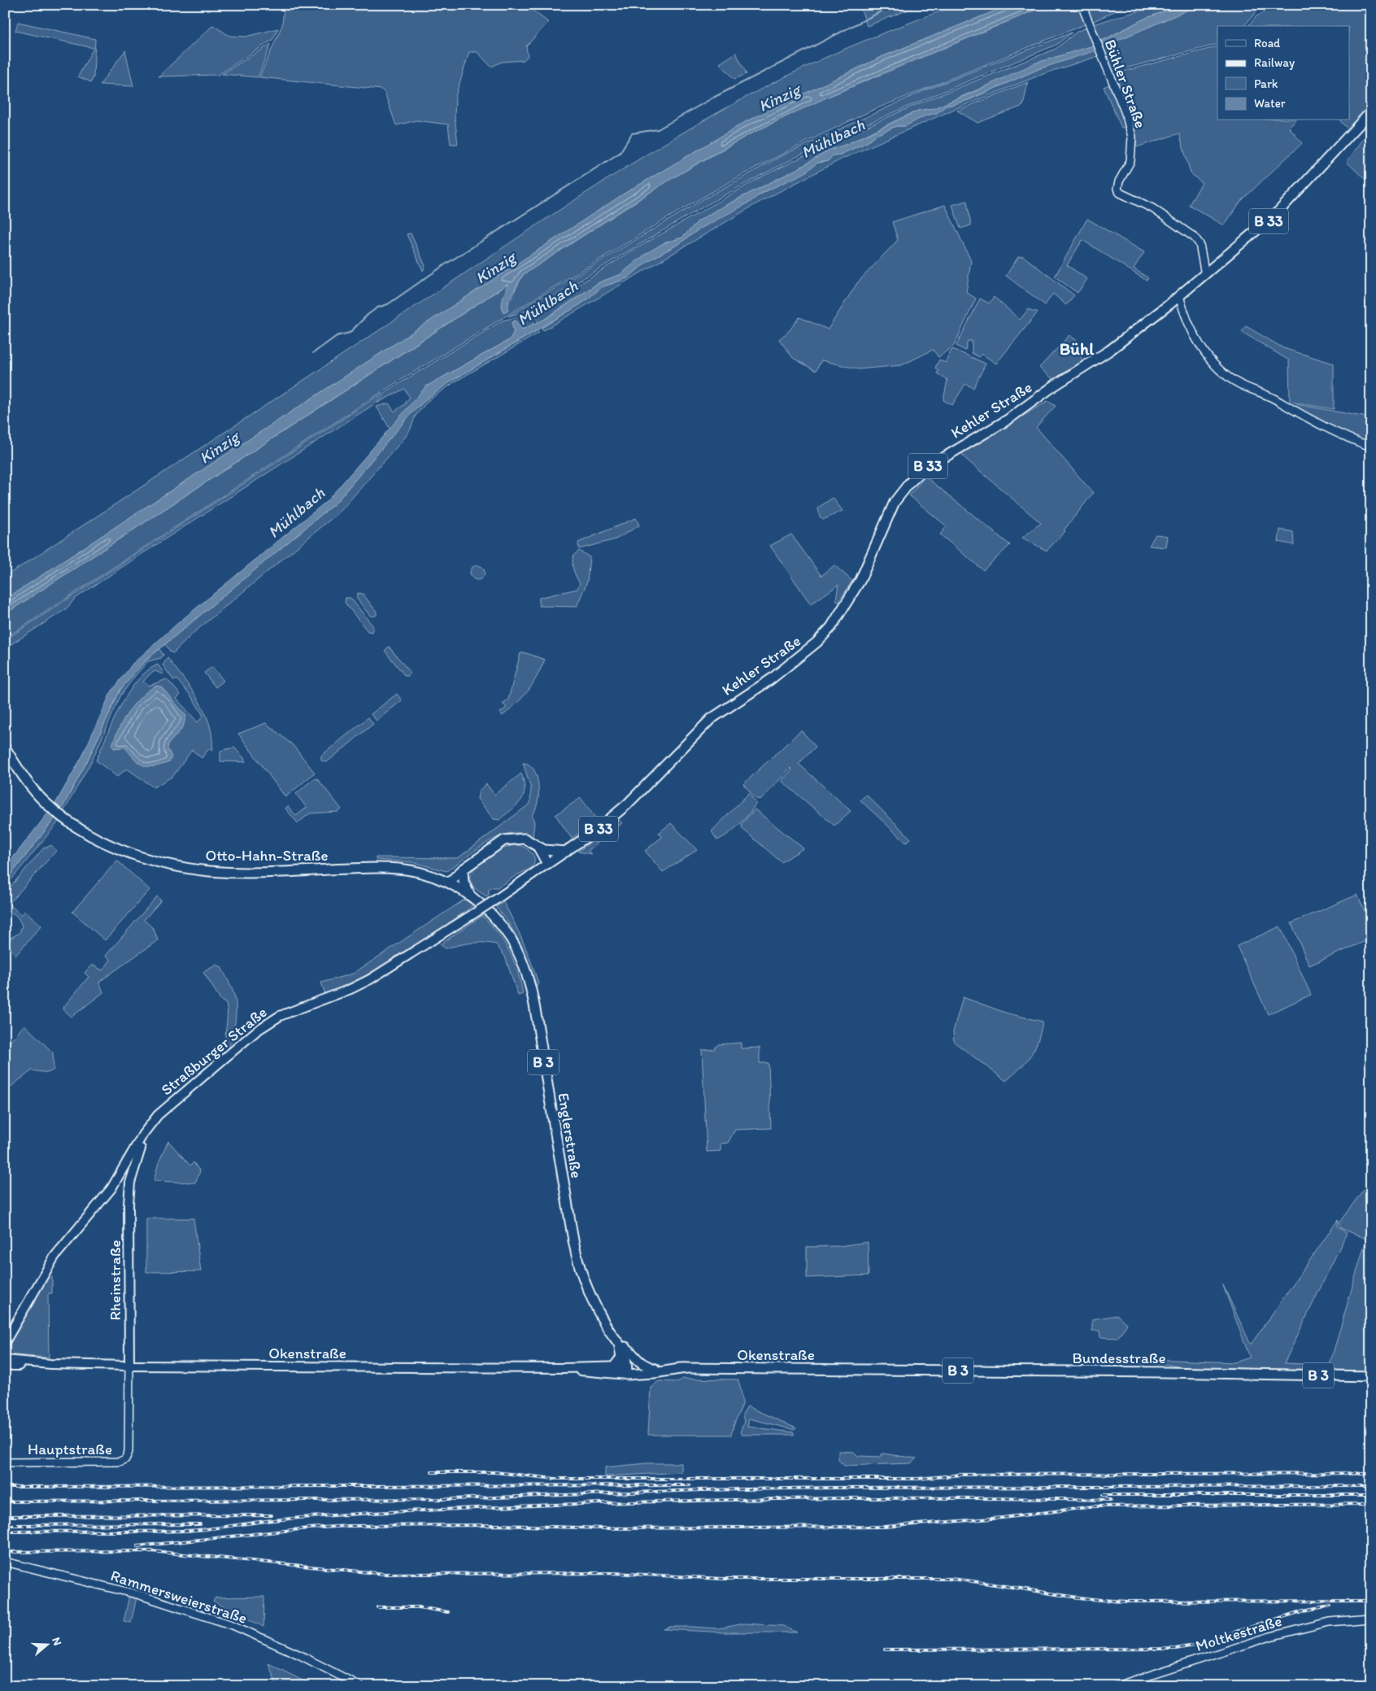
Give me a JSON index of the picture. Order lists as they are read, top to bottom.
{
  "streets": {
    "main road": [
      "B 33",
      "Kehler Straße",
      "Otto-Hahn-Straße",
      "Straßburger Straße",
      "B 3",
      "Englerstraße",
      "Rheinstraße",
      "Okenstraße",
      "Bundesstraße"
    ],
    "street": [
      "Bühler Straße",
      "Hauptstraße",
      "Rammersweierstraße",
      "Moltkestraße"
    ]
  },
  "crossings": [
    ["Bühler Straße", "Kehler Straße"],
    ["Kehler Straße", "Straßburger Straße"],
    ["Otto-Hahn-Straße", "Englerstraße"],
    ["Straßburger Straße", "Rheinstraße"],
    ["Englerstraße", "Okenstraße"],
    ["Rheinstraße", "Okenstraße"],
    ["Rheinstraße", "Hauptstraße"],
    ["Okenstraße", "Bundesstraße"]
  ],
  "districts": ["Bühl"],
  "water": ["Kinzig", "Mühlbach"],
  "legend": [
    "Road",
    "Railway",
    "Park",
    "Water"
  ],
  "north": "right"
}
